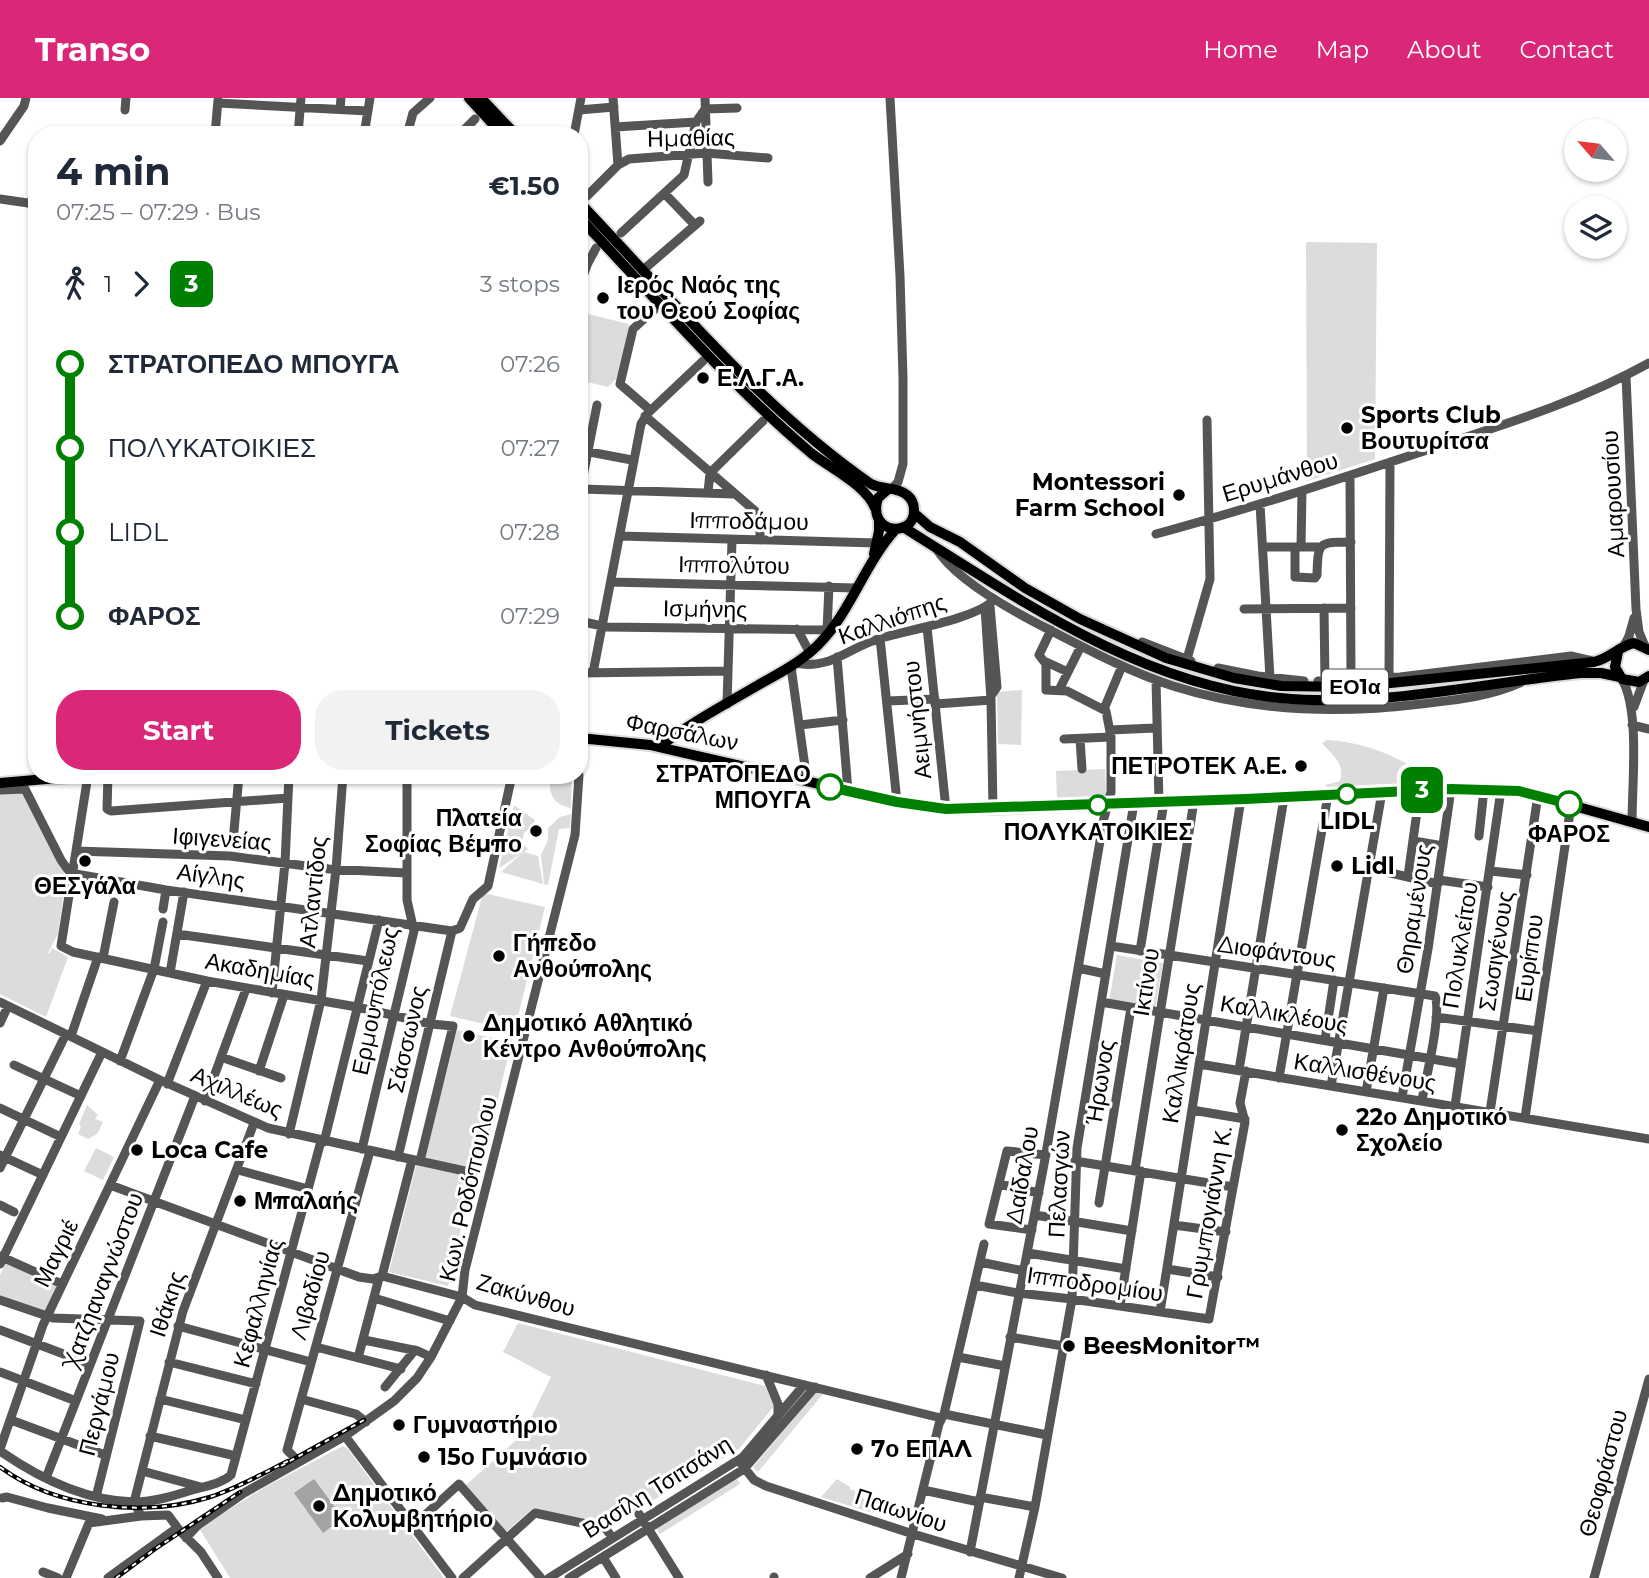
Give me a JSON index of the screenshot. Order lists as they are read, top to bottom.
{
  "streets": {
    "main road": ["ΕΟ1α", "Φαρσάλων"],
    "street": [
      "Ημαθίας",
      "Ερυμάνθου",
      "Αμαρουσίου",
      "Ιπποδάμου",
      "Ιππολύτου",
      "Ισμήνης",
      "Καλλιόπης",
      "Αειμνήστου",
      "Ιφιγενείας",
      "Αίγλης",
      "Ατλαντίδος",
      "Θηραμένους",
      "Πολυκλείτου",
      "Σωσιγένους",
      "Διοφάντους",
      "Ευρίπου",
      "Ακαδημίας",
      "Ικτίνου",
      "Ερμουπόλεως",
      "Καλλικλέους",
      "Σάσσωνος",
      "Καλλικράτους",
      "Καλλισθένους",
      "Ήρωνος",
      "Αχιλλέως",
      "Δαίδαλου",
      "Πελασγών",
      "Κων. Ροδόπουλου",
      "Γρυμπογιάννη Κ.",
      "Μαγριέ",
      "Χατζηαναγνώστου",
      "Ιπποδρομίου",
      "Λιβαδίου",
      "Ζακύνθου",
      "Κεφαλληνίας",
      "Ιθάκης",
      "Περγάμου",
      "Θεοφράστου",
      "Βασίλη Τσιτσάνη",
      "Παιωνίου"
    ]
  },
  "crossings": [
    ["Ερυμάνθου", "Αμαρουσίου"],
    ["Αμαρουσίου", "ΕΟ1α"],
    ["Καλλιόπης", "Αειμνήστου"],
    ["Αειμνήστου", "Φαρσάλων"],
    ["Φαρσάλων", "Θηραμένους"],
    ["Φαρσάλων", "Πολυκλείτου"],
    ["Φαρσάλων", "Σωσιγένους"],
    ["Φαρσάλων", "Ευρίπου"],
    ["Φαρσάλων", "Ικτίνου"],
    ["Φαρσάλων", "Καλλικράτους"],
    ["Φαρσάλων", "Δαίδαλου"],
    ["Φαρσάλων", "Πελασγών"],
    ["Φαρσάλων", "Γρυμπογιάννη Κ."],
    ["Ιφιγενείας", "Ατλαντίδος"],
    ["Ιφιγενείας", "Ερμουπόλεως"],
    ["Αίγλης", "Ατλαντίδος"],
    ["Αίγλης", "Ακαδημίας"],
    ["Αίγλης", "Ερμουπόλεως"],
    ["Αίγλης", "Σάσσωνος"],
    ["Αίγλης", "Κεφαλληνίας"],
    ["Ατλαντίδος", "Ακαδημίας"],
    ["Ατλαντίδος", "Αχιλλέως"],
    ["Θηραμένους", "Διοφάντους"],
    ["Θηραμένους", "Καλλικλέους"],
    ["Θηραμένους", "Καλλισθένους"],
    ["Πολυκλείτου", "Καλλικλέους"],
    ["Πολυκλείτου", "Καλλισθένους"],
    ["Σωσιγένους", "Καλλισθένους"],
    ["Διοφάντους", "Ικτίνου"],
    ["Διοφάντους", "Καλλικράτους"],
    ["Διοφάντους", "Πελασγών"],
    ["Διοφάντους", "Γρυμπογιάννη Κ."],
    ["Ευρίπου", "Καλλισθένους"],
    ["Ακαδημίας", "Ερμουπόλεως"],
    ["Ακαδημίας", "Σάσσωνος"],
    ["Ακαδημίας", "Αχιλλέως"],
    ["Ακαδημίας", "Μαγριέ"],
    ["Ακαδημίας", "Κεφαλληνίας"],
    ["Ικτίνου", "Καλλικλέους"],
    ["Ικτίνου", "Ιπποδρομίου"],
    ["Ερμουπόλεως", "Αχιλλέως"],
    ["Ερμουπόλεως", "Λιβαδίου"],
    ["Καλλικλέους", "Καλλικράτους"],
    ["Καλλικλέους", "Ήρωνος"],
    ["Καλλικλέους", "Πελασγών"],
    ["Καλλικλέους", "Γρυμπογιάννη Κ."],
    ["Σάσσωνος", "Αχιλλέως"],
    ["Καλλικράτους", "Καλλισθένους"],
    ["Καλλικράτους", "Ιπποδρομίου"],
    ["Καλλισθένους", "Γρυμπογιάννη Κ."],
    ["Αχιλλέως", "Μαγριέ"],
    ["Αχιλλέως", "Χατζηαναγνώστου"],
    ["Αχιλλέως", "Λιβαδίου"],
    ["Αχιλλέως", "Κεφαλληνίας"],
    ["Αχιλλέως", "Ιθάκης"],
    ["Δαίδαλου", "Ιπποδρομίου"],
    ["Δαίδαλου", "Ζακύνθου"],
    ["Δαίδαλου", "Παιωνίου"],
    ["Πελασγών", "Ιπποδρομίου"],
    ["Πελασγών", "Ζακύνθου"],
    ["Πελασγών", "Παιωνίου"],
    ["Κων. Ροδόπουλου", "Λιβαδίου"],
    ["Κων. Ροδόπουλου", "Ζακύνθου"],
    ["Γρυμπογιάννη Κ.", "Ιπποδρομίου"],
    ["Μαγριέ", "Ζακύνθου"],
    ["Χατζηαναγνώστου", "Ζακύνθου"],
    ["Χατζηαναγνώστου", "Περγάμου"],
    ["Λιβαδίου", "Ζακύνθου"],
    ["Ζακύνθου", "Κεφαλληνίας"],
    ["Ζακύνθου", "Ιθάκης"],
    ["Ζακύνθου", "Βασίλη Τσιτσάνη"],
    ["Βασίλη Τσιτσάνη", "Παιωνίου"]
  ],
  "places": [
    "Ιερός Ναός της του Θεού Σοφίας",
    "Ε.Λ.Γ.Α.",
    "Sports Club Βουτυρίτσα",
    "Montessori Farm School",
    "ΠΕΤΡΟΤΕΚ Α.Ε.",
    "ΣΤΡΑΤΟΠΕΔΟ ΜΠΟΥΓΑ",
    "LIDL",
    "ΦΑΡΟΣ",
    "ΠΟΛΥΚΑΤΟΙΚΙΕΣ",
    "Πλατεία Σοφίας Βέμπο",
    "ΘΕΣγάλα",
    "Lidl",
    "Γήπεδο Ανθούπολης",
    "Δημοτικό Αθλητικό Κέντρο Ανθούπολης",
    "22ο Δημοτικό Σχολείο",
    "Loca Cafe",
    "Μπαλαής",
    "BeesMonitor™",
    "Γυμναστήριο",
    "7ο ΕΠΑΛ",
    "15ο Γυμνάσιο",
    "Δημοτικό Κολυμβητήριο"
  ],
  "lines": ["bus line 3"],
  "north": "top left",
  "page": {
    "header": "Transo",
    "nav": [
      "Home",
      "Map",
      "About",
      "Contact"
    ],
    "on_map": "3",
    "heading": ["4 min", "07:25 – 07:29 · Bus", "€1.50"],
    "legs": ["1", "3", "3 stops"],
    "list": [
      {
        "name": "ΣΤΡΑΤΟΠΕΔΟ ΜΠΟΥΓΑ",
        "value": "07:26"
      },
      {
        "name": "ΠΟΛΥΚΑΤΟΙΚΙΕΣ",
        "value": "07:27"
      },
      {
        "name": "LIDL",
        "value": "07:28"
      },
      {
        "name": "ΦΑΡΟΣ",
        "value": "07:29"
      }
    ],
    "buttons": ["Start", "Tickets"]
  }
}
